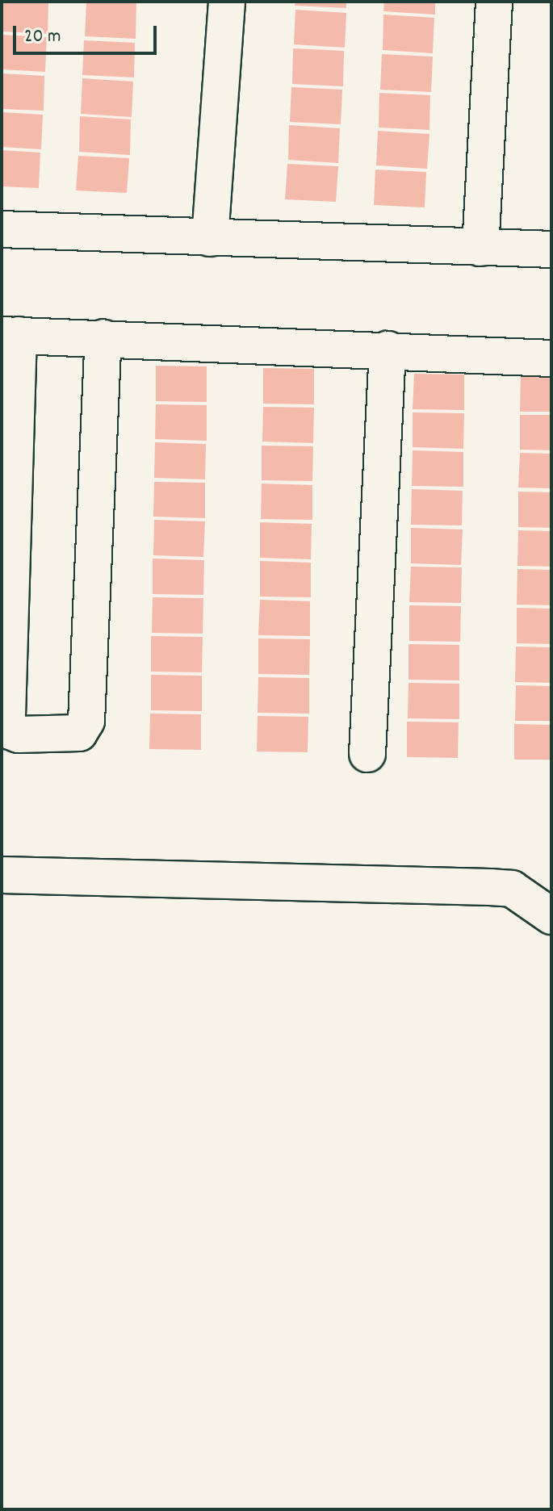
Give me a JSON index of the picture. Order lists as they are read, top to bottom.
{
  "scale_bar": "20 m"
}
